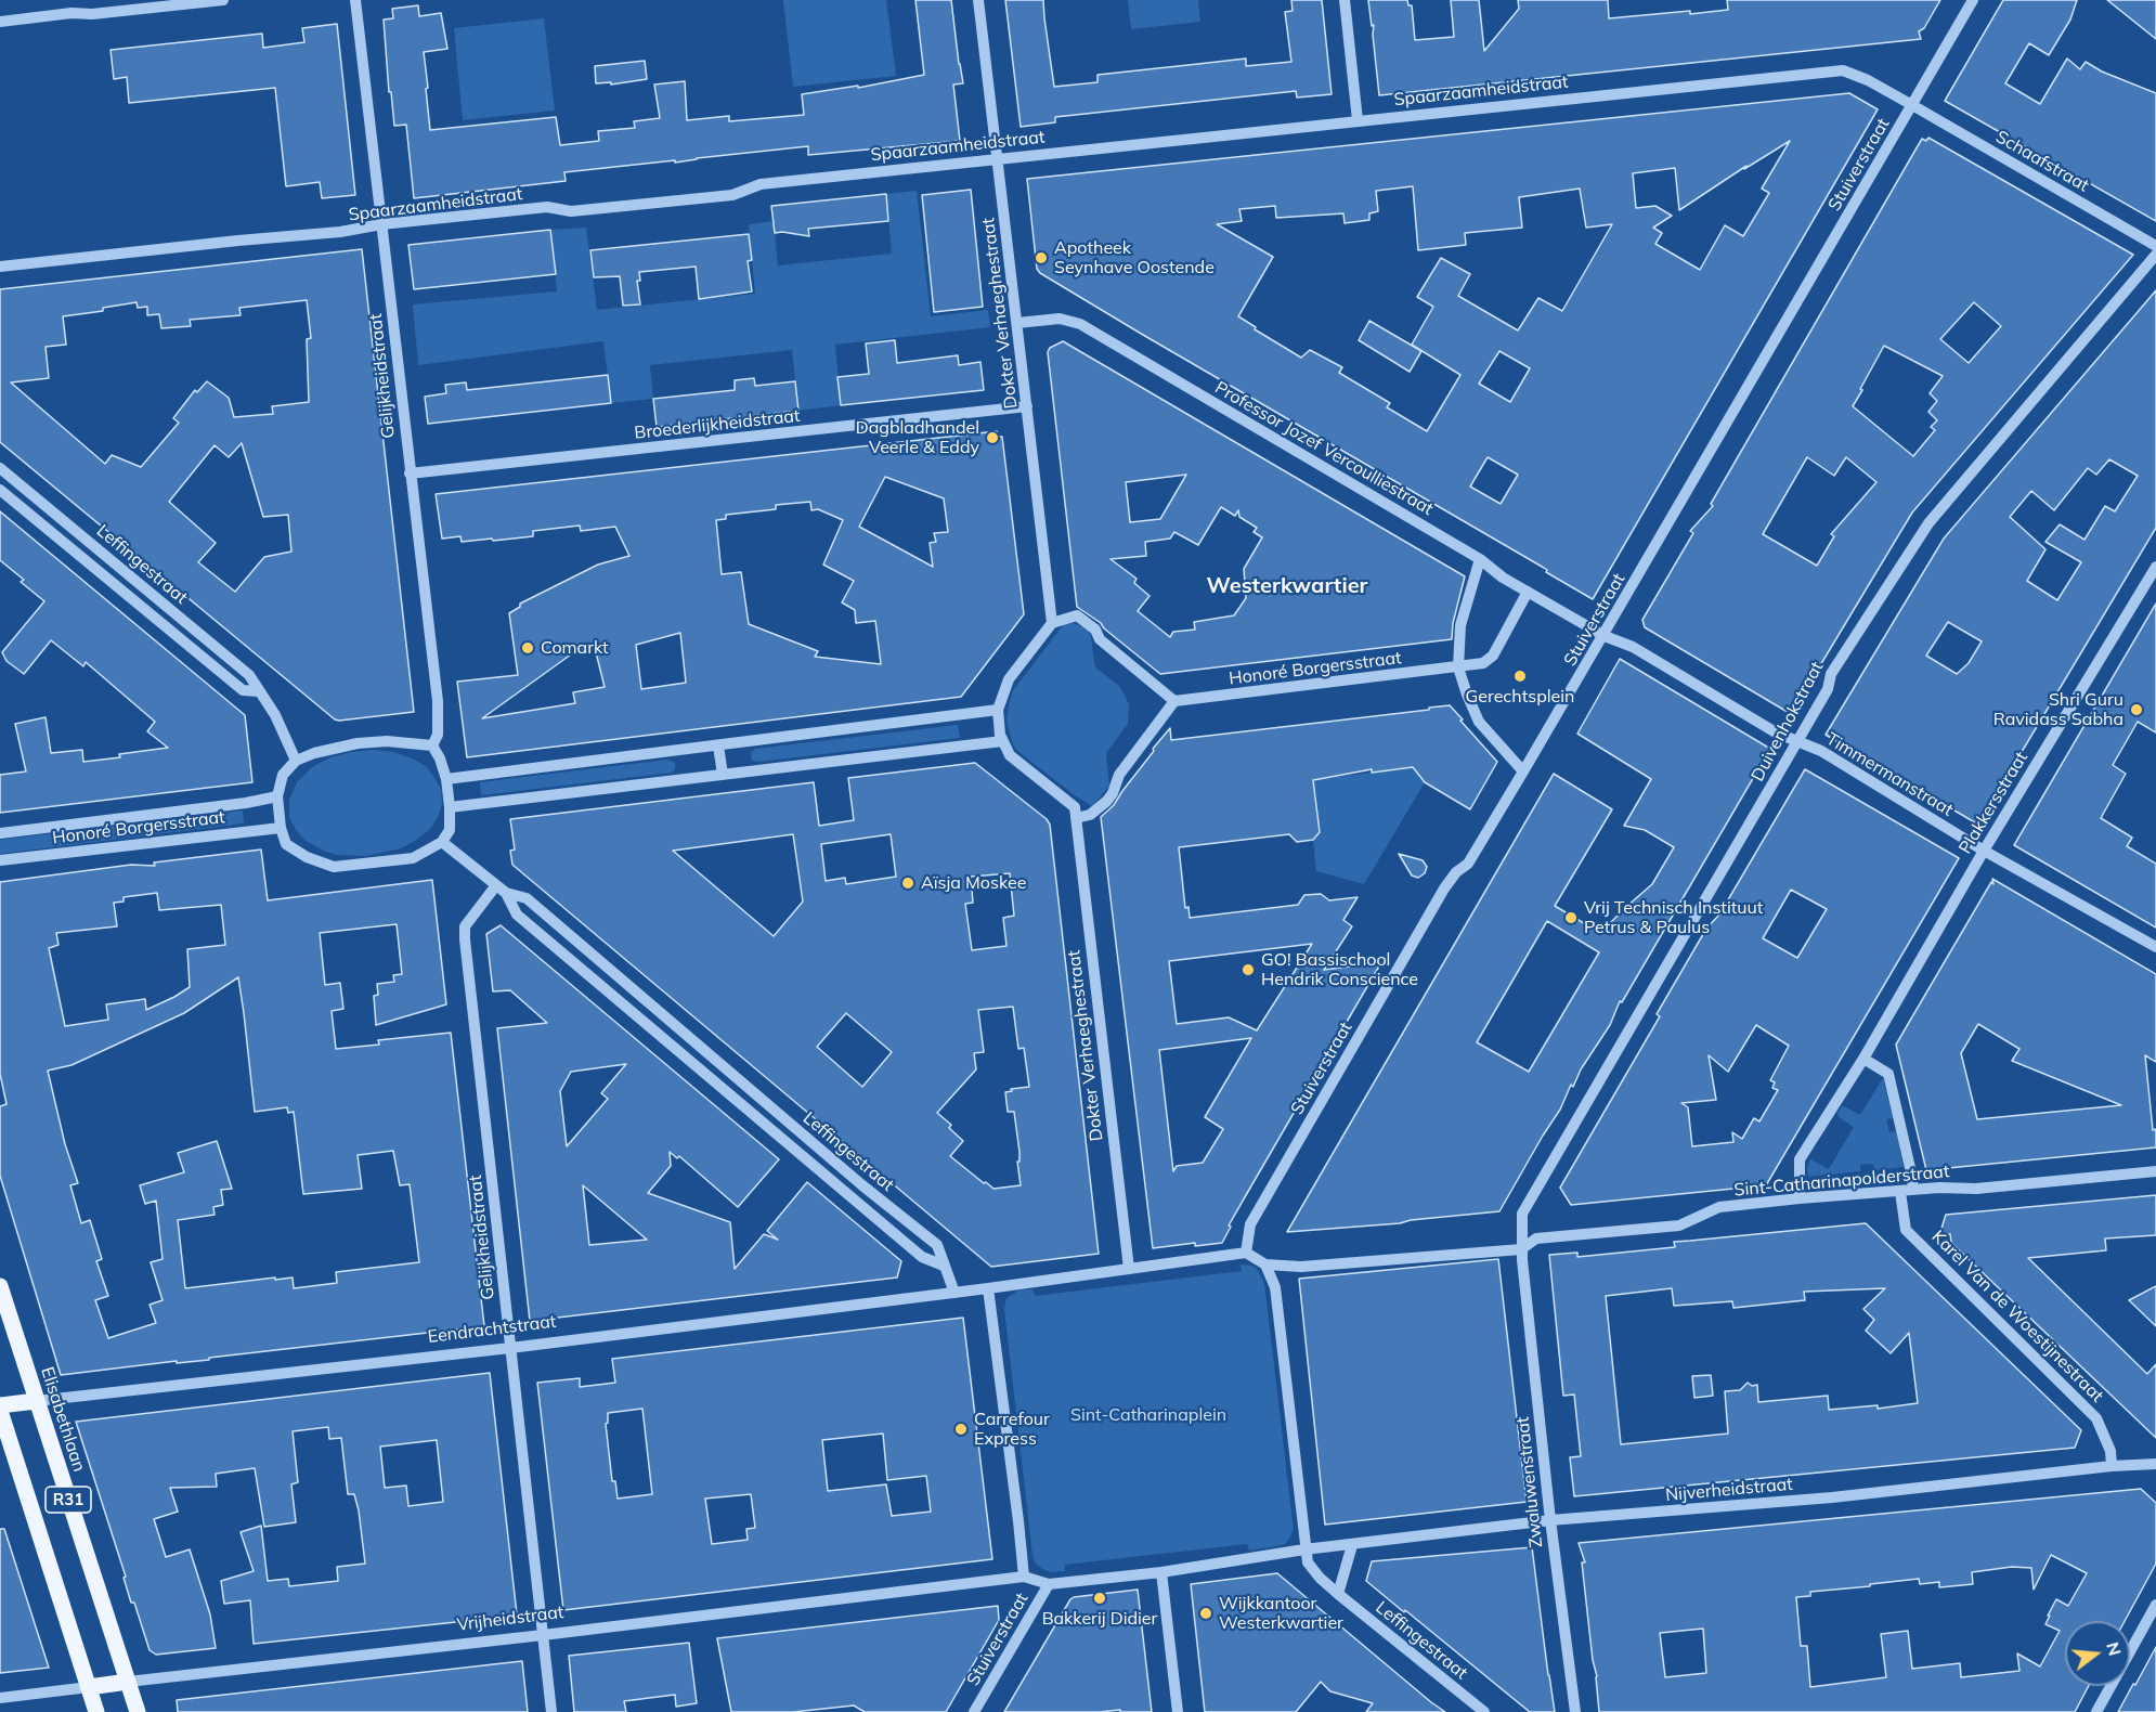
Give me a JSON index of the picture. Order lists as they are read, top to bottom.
{
  "streets": {
    "main road": [
      "Eendrachtstraat",
      "Elisabethlaan",
      "R31",
      "Vrijheidstraat"
    ],
    "street": [
      "Spaarzaamheidstraat",
      "Schaafstraat",
      "Stuiverstraat",
      "Dokter Verhaeghestraat",
      "Gelijkheidstraat",
      "Broederlijkheidstraat",
      "Professor Jozef Vercoulliestraat",
      "Leffingestraat",
      "Honoré Borgersstraat",
      "Duivenhokstraat",
      "Timmermanstraat",
      "Plakkersstraat",
      "Sint-Catharinapolderstraat",
      "Karel Van de Woestijnestraat",
      "Zwaluwenstraat",
      "Nijverheidstraat"
    ]
  },
  "crossings": [
    ["Spaarzaamheidstraat", "Schaafstraat"],
    ["Spaarzaamheidstraat", "Stuiverstraat"],
    ["Spaarzaamheidstraat", "Dokter Verhaeghestraat"],
    ["Spaarzaamheidstraat", "Gelijkheidstraat"],
    ["Schaafstraat", "Stuiverstraat"],
    ["Stuiverstraat", "Professor Jozef Vercoulliestraat"],
    ["Stuiverstraat", "Timmermanstraat"],
    ["Dokter Verhaeghestraat", "Broederlijkheidstraat"],
    ["Dokter Verhaeghestraat", "Professor Jozef Vercoulliestraat"],
    ["Gelijkheidstraat", "Broederlijkheidstraat"],
    ["Gelijkheidstraat", "Leffingestraat"],
    ["Gelijkheidstraat", "Honoré Borgersstraat"],
    ["Gelijkheidstraat", "Eendrachtstraat"],
    ["Gelijkheidstraat", "Vrijheidstraat"],
    ["Professor Jozef Vercoulliestraat", "Timmermanstraat"],
    ["Leffingestraat", "Honoré Borgersstraat"],
    ["Leffingestraat", "Eendrachtstraat"],
    ["Leffingestraat", "Nijverheidstraat"],
    ["Duivenhokstraat", "Timmermanstraat"],
    ["Duivenhokstraat", "Sint-Catharinapolderstraat"],
    ["Duivenhokstraat", "Zwaluwenstraat"],
    ["Timmermanstraat", "Plakkersstraat"],
    ["Plakkersstraat", "Sint-Catharinapolderstraat"],
    ["Sint-Catharinapolderstraat", "Karel Van de Woestijnestraat"],
    ["Sint-Catharinapolderstraat", "Zwaluwenstraat"],
    ["Karel Van de Woestijnestraat", "Nijverheidstraat"],
    ["Eendrachtstraat", "Elisabethlaan"],
    ["Elisabethlaan", "Vrijheidstraat"],
    ["Zwaluwenstraat", "Nijverheidstraat"],
    ["R31", "Vrijheidstraat"]
  ],
  "districts": ["Westerkwartier"],
  "parks": ["Sint-Catharinaplein"],
  "places": [
    "Apotheek Seynhave Oostende",
    "Dagbladhandel Veerle & Eddy",
    "Comarkt",
    "Gerechtsplein",
    "Shri Guru Ravidass Sabha",
    "Aïsja Moskee",
    "Vrij Technisch Instituut Petrus & Paulus",
    "GO! Bassischool Hendrik Conscience",
    "Carrefour Express",
    "Bakkerij Didier",
    "Wijkkantoor Westerkwartier"
  ],
  "north": "right"
}
